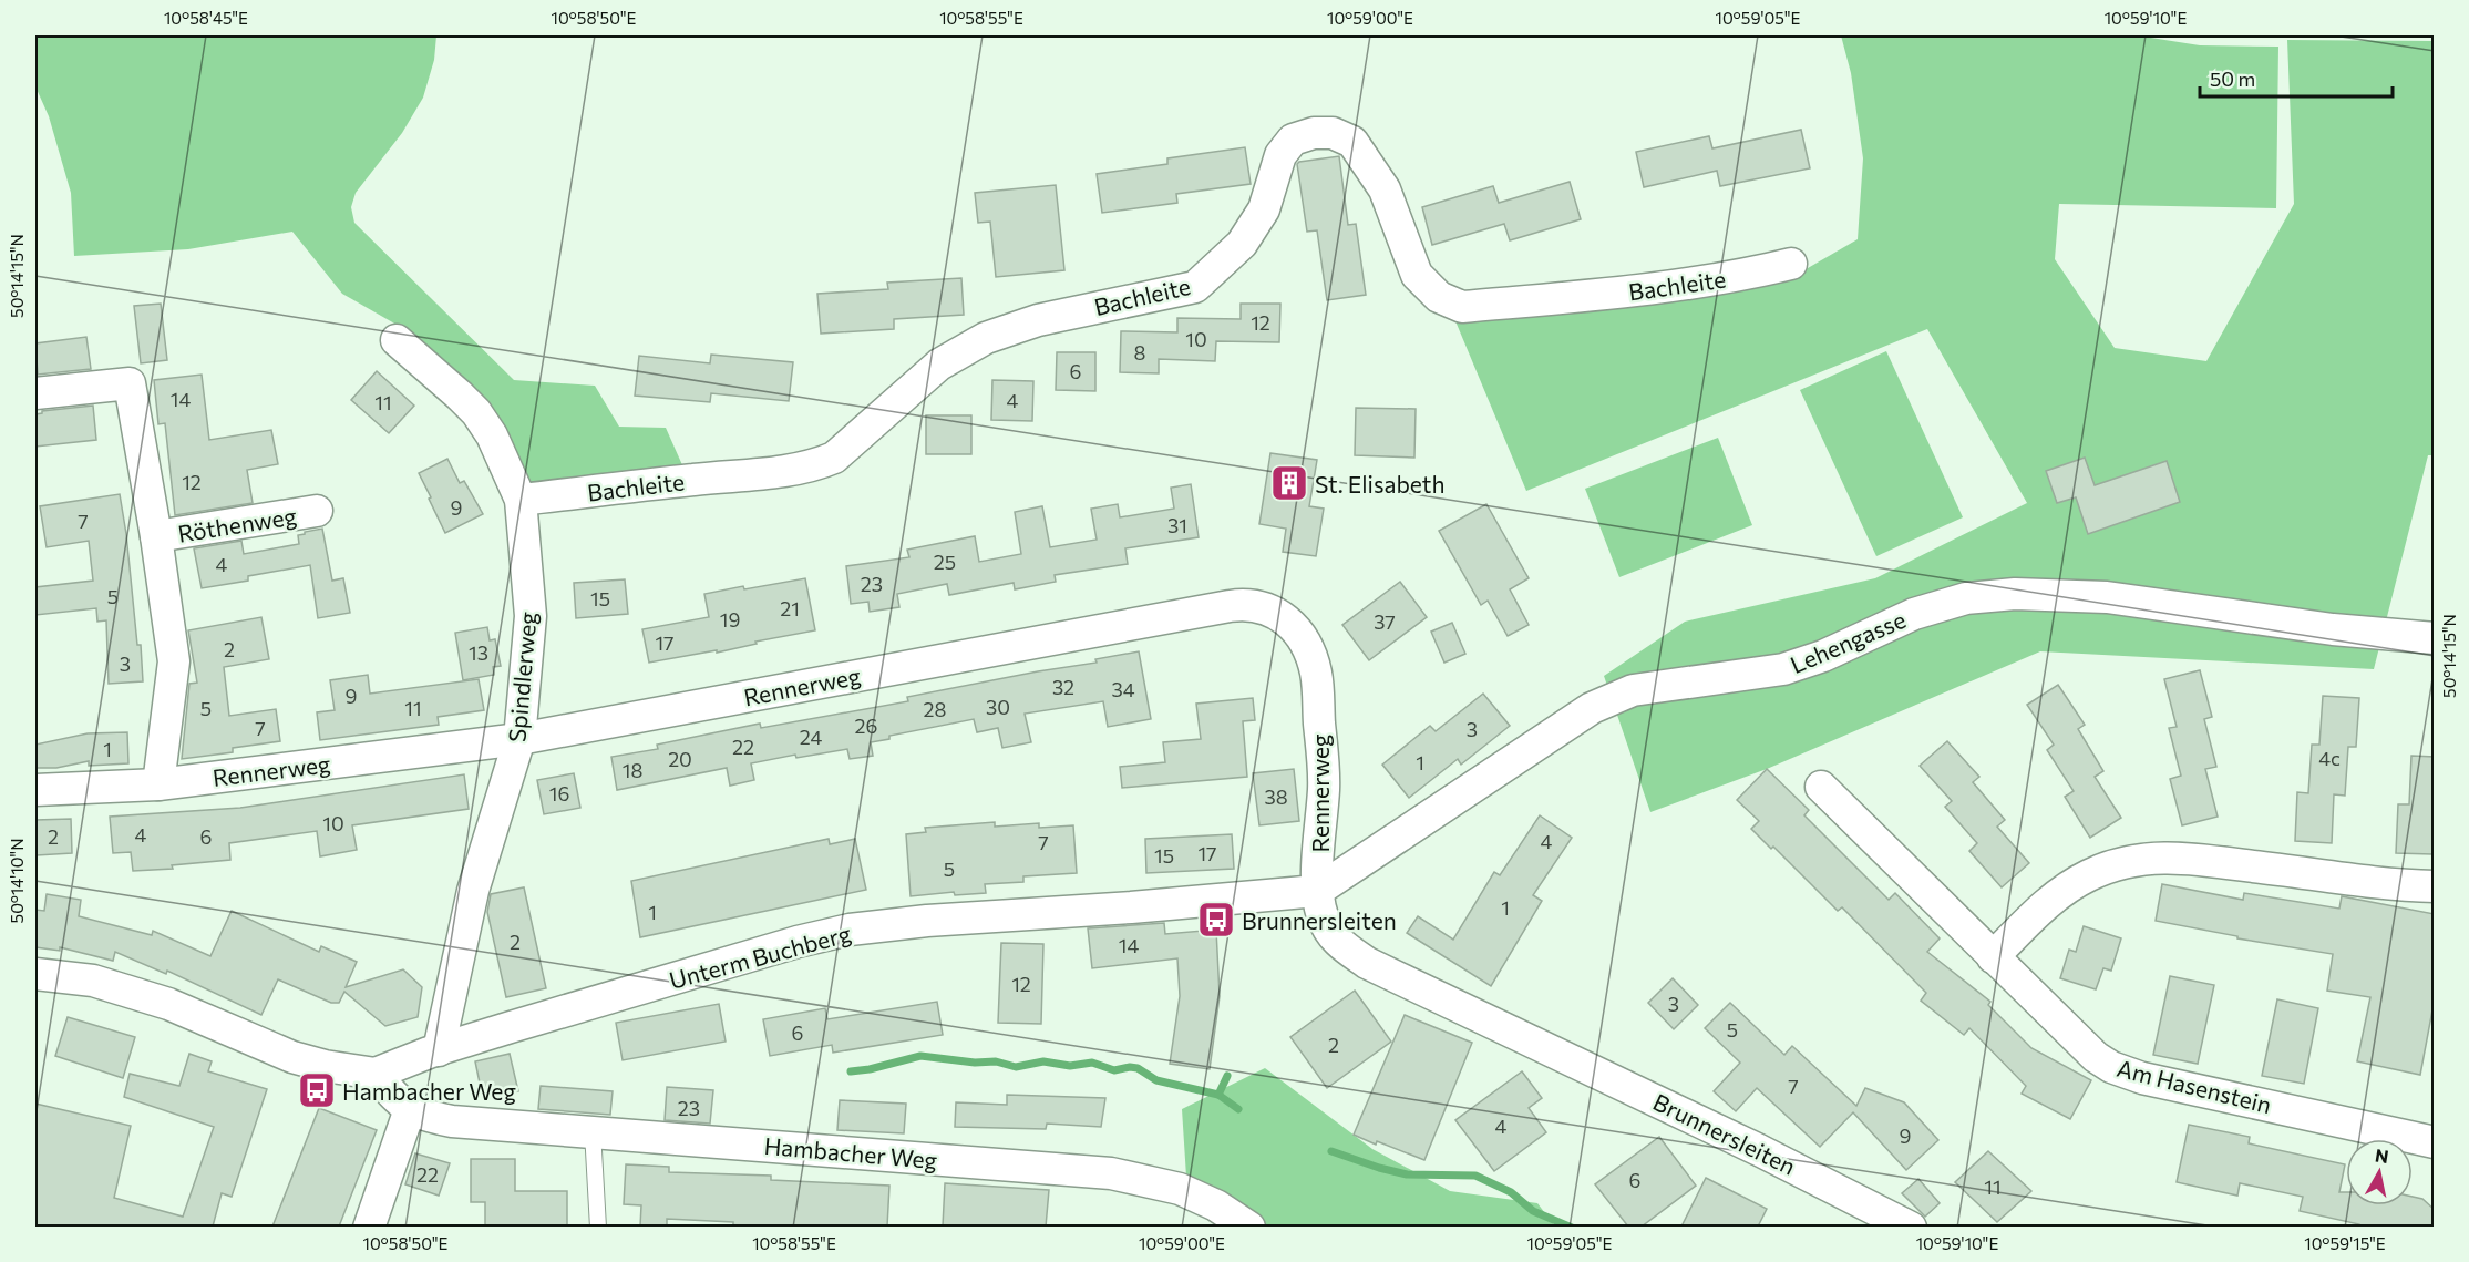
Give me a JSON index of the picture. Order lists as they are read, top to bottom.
{
  "streets": {
    "street": [
      "Bachleite",
      "Röthenweg",
      "Lehengasse",
      "Spindlerweg",
      "Rennerweg",
      "Unterm Buchberg",
      "Am Hasenstein",
      "Brunnersleiten",
      "Hambacher Weg"
    ]
  },
  "crossings": [
    ["Bachleite", "Spindlerweg"],
    ["Röthenweg", "Rennerweg"],
    ["Lehengasse", "Rennerweg"],
    ["Lehengasse", "Unterm Buchberg"],
    ["Lehengasse", "Brunnersleiten"],
    ["Spindlerweg", "Rennerweg"],
    ["Spindlerweg", "Unterm Buchberg"],
    ["Rennerweg", "Unterm Buchberg"],
    ["Rennerweg", "Brunnersleiten"],
    ["Unterm Buchberg", "Brunnersleiten"],
    ["Unterm Buchberg", "Hambacher Weg"]
  ],
  "places": {
    "building": ["St. Elisabeth"],
    "bus stop": ["Brunnersleiten", "Hambacher Weg"]
  },
  "house_numbers": [
    "12",
    "10",
    "8",
    "6",
    "14",
    "4",
    "11",
    "12",
    "9",
    "7",
    "31",
    "25",
    "4",
    "23",
    "5",
    "15",
    "21",
    "19",
    "37",
    "17",
    "2",
    "13",
    "3",
    "32",
    "34",
    "9",
    "30",
    "5",
    "11",
    "28",
    "26",
    "7",
    "3",
    "24",
    "22",
    "1",
    "4c",
    "20",
    "1",
    "18",
    "16",
    "38",
    "10",
    "4",
    "2",
    "6",
    "4",
    "7",
    "17",
    "15",
    "5",
    "1",
    "1",
    "2",
    "14",
    "12",
    "3",
    "5",
    "6",
    "2",
    "7",
    "23",
    "4",
    "9",
    "22",
    "6",
    "11"
  ],
  "scale_bar": "50 m",
  "north": "top",
  "coordinates": [
    "10°58'45\"E",
    "10°58'50\"E",
    "10°58'55\"E",
    "10°59'00\"E",
    "10°59'05\"E",
    "10°59'10\"E",
    "50°14'15\"N",
    "50°14'10\"N",
    "10°59'15\"E"
  ]
}
